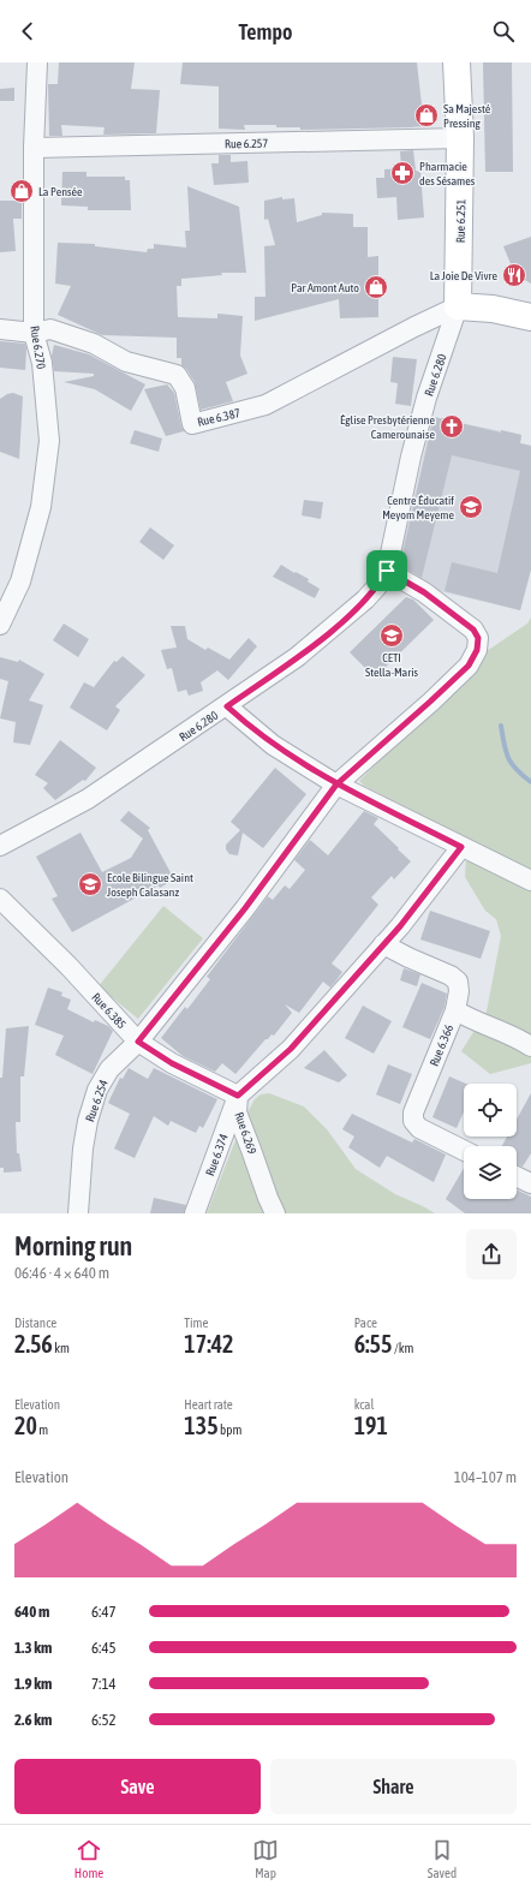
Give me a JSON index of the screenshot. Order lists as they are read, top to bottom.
{
  "streets": {
    "main road": ["Rue 6.251"],
    "street": [
      "Rue 6.257",
      "Rue 6.270",
      "Rue 6.280",
      "Rue 6.387",
      "Rue 6.385",
      "Rue 6.366",
      "Rue 6.254",
      "Rue 6.269",
      "Rue 6.374"
    ]
  },
  "crossings": [
    ["Rue 6.257", "Rue 6.251"],
    ["Rue 6.257", "Rue 6.270"],
    ["Rue 6.251", "Rue 6.280"],
    ["Rue 6.251", "Rue 6.387"],
    ["Rue 6.270", "Rue 6.387"],
    ["Rue 6.280", "Rue 6.387"],
    ["Rue 6.280", "Rue 6.254"],
    ["Rue 6.385", "Rue 6.254"],
    ["Rue 6.385", "Rue 6.269"],
    ["Rue 6.385", "Rue 6.374"],
    ["Rue 6.366", "Rue 6.269"],
    ["Rue 6.269", "Rue 6.374"]
  ],
  "places": {
    "shop": ["Sa Majesté Pressing", "La Pensée", "Par Amont Auto"],
    "pharmacy": ["Pharmacie des Sésames"],
    "restaurant": ["La Joie De Vivre"],
    "church": ["Église Presbytérienne Camerounaise"],
    "school or university": ["Centre Éducatif Meyom Meyeme", "CETI Stella-Maris", "Ecole Bilingue Saint Joseph Calasanz"]
  },
  "page": {
    "header": "Tempo",
    "heading": ["Morning run", "06:46 · 4 × 640 m"],
    "stats": [
      ["Distance", "2.56 km"],
      ["Time", "17:42"],
      ["Pace", "6:55 /km"],
      ["Elevation", "20 m"],
      ["Heart rate", "135 bpm"],
      ["kcal", "191"]
    ],
    "chart": ["Elevation", "104–107 m"],
    "list": [
      {
        "name": "640 m",
        "note": "6:47"
      },
      {
        "name": "1.3 km",
        "note": "6:45"
      },
      {
        "name": "1.9 km",
        "note": "7:14"
      },
      {
        "name": "2.6 km",
        "note": "6:52"
      }
    ],
    "buttons": ["Save", "Share"],
    "tabs": ["Home", "Map", "Saved"]
  }
}
